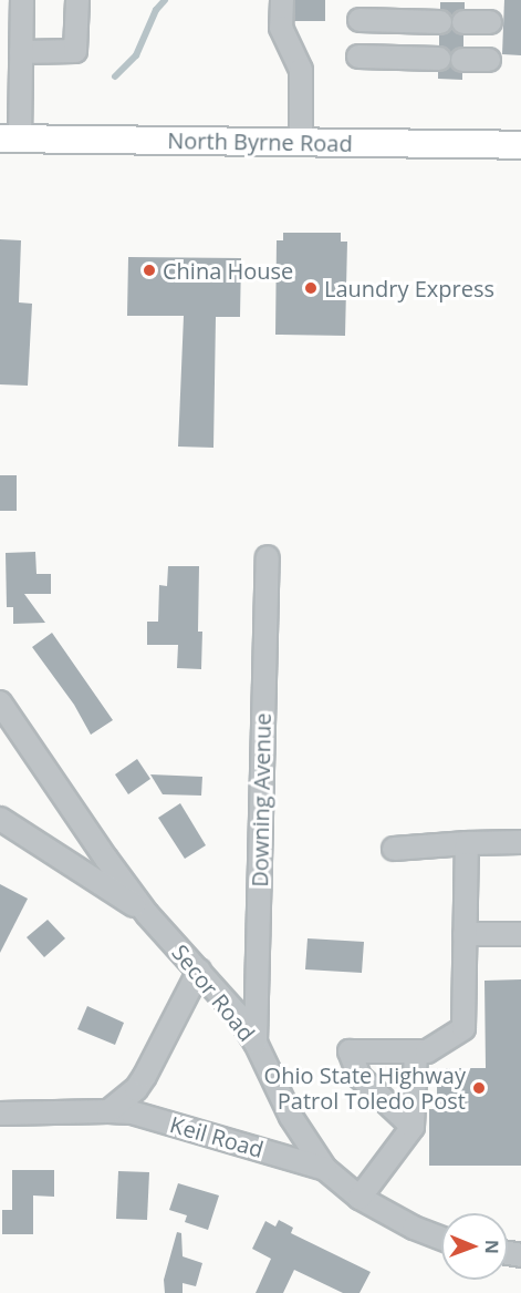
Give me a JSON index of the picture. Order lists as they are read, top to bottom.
{
  "streets": {
    "main road": ["North Byrne Road"],
    "street": ["Downing Avenue", "Secor Road", "Keil Road"]
  },
  "crossings": [
    ["Downing Avenue", "Secor Road"],
    ["Secor Road", "Keil Road"]
  ],
  "places": ["China House", "Laundry Express", "Ohio State Highway Patrol Toledo Post"],
  "north": "right"
}
